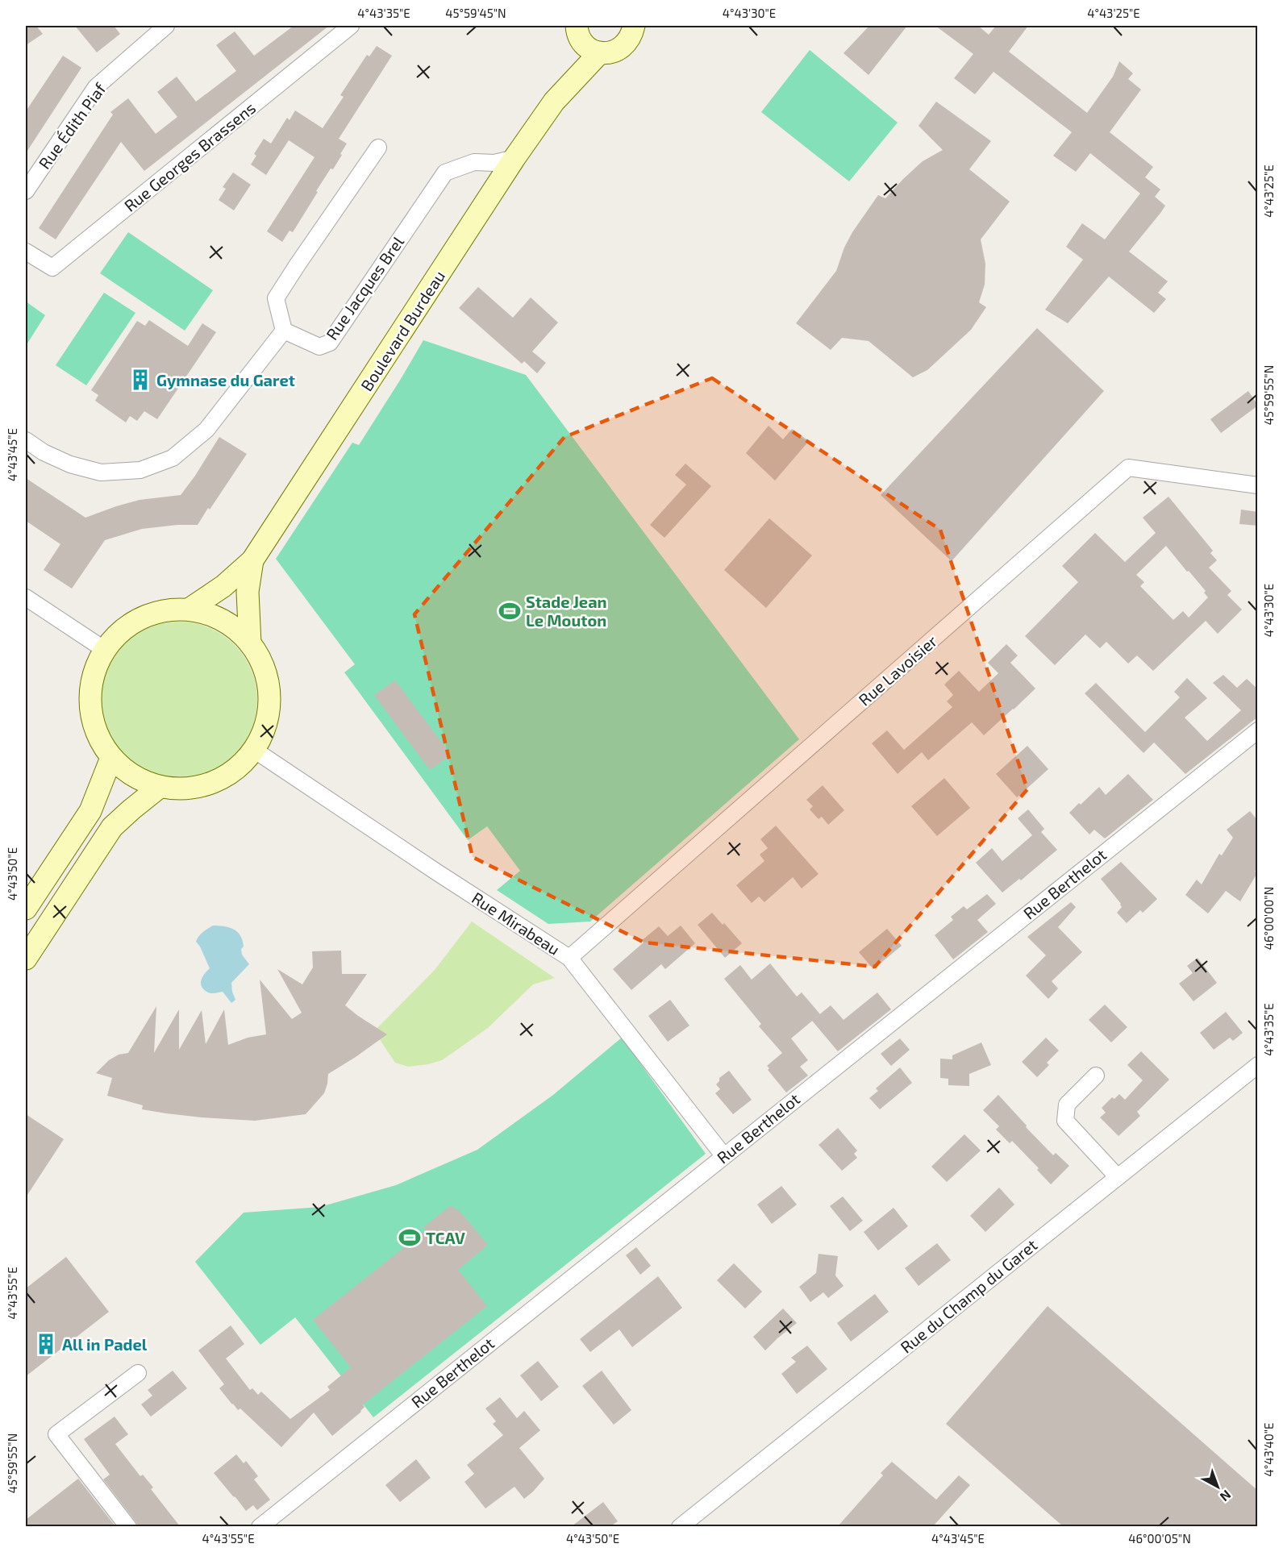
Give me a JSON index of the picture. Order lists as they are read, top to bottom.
{
  "streets": {
    "main road": ["Boulevard Burdeau"],
    "street": [
      "Rue Édith Piaf",
      "Rue Georges Brassens",
      "Rue Jacques Brel",
      "Rue Lavoisier",
      "Rue Berthelot",
      "Rue Mirabeau",
      "Rue du Champ du Garet"
    ]
  },
  "crossings": [
    ["Rue Jacques Brel", "Boulevard Burdeau"],
    ["Rue Lavoisier", "Rue Mirabeau"],
    ["Rue Berthelot", "Rue Mirabeau"]
  ],
  "places": {
    "building": ["Gymnase du Garet", "All in Padel"],
    "sports": ["Stade Jean Le Mouton", "TCAV"]
  },
  "north": "bottom right",
  "coordinates": [
    "4°43'35\"E",
    "45°59'45\"N",
    "4°43'30\"E",
    "4°43'25\"E",
    "45°59'55\"N",
    "4°43'45\"E",
    "4°43'50\"E",
    "46°00'00\"N",
    "4°43'55\"E",
    "4°43'40\"E",
    "46°00'05\"N"
  ]
}
